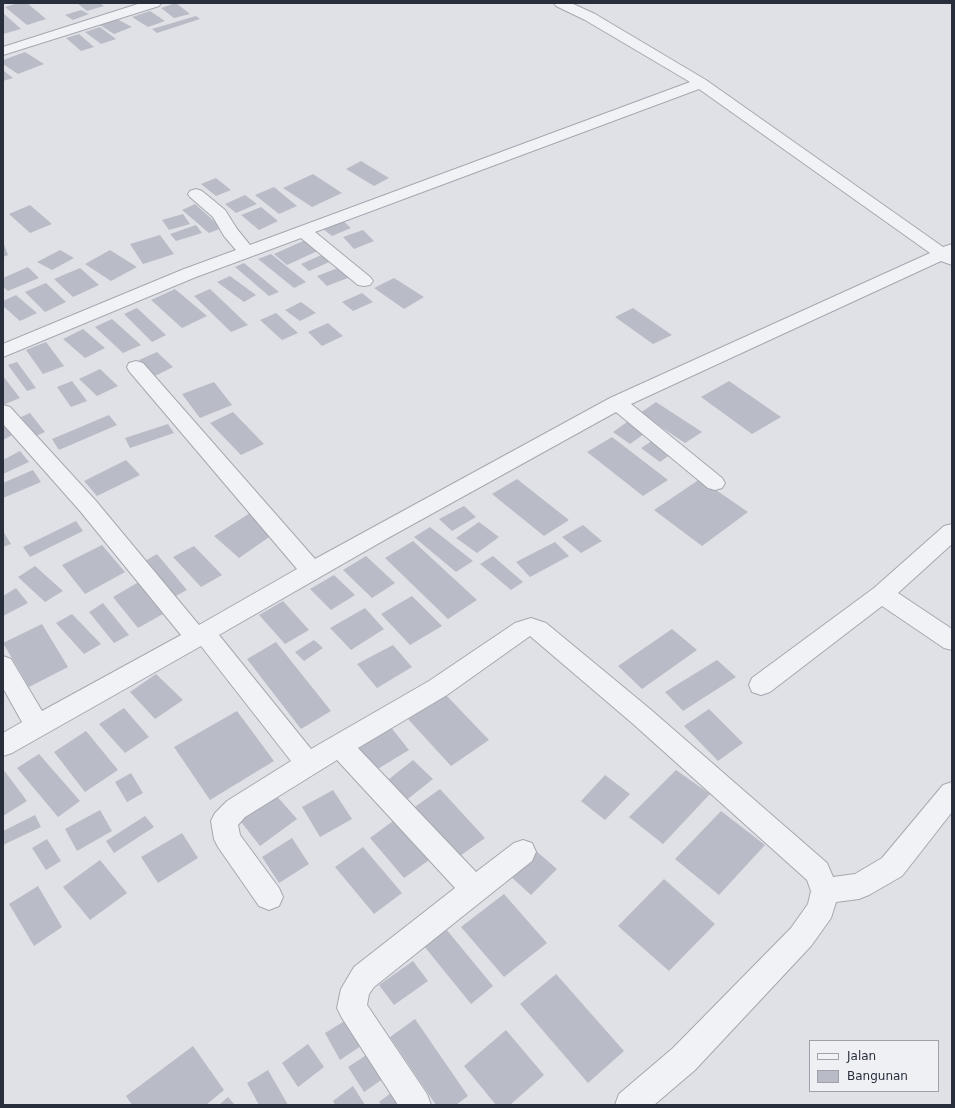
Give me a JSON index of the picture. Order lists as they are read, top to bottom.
{
  "legend": ["Jalan", "Bangunan"]
}
